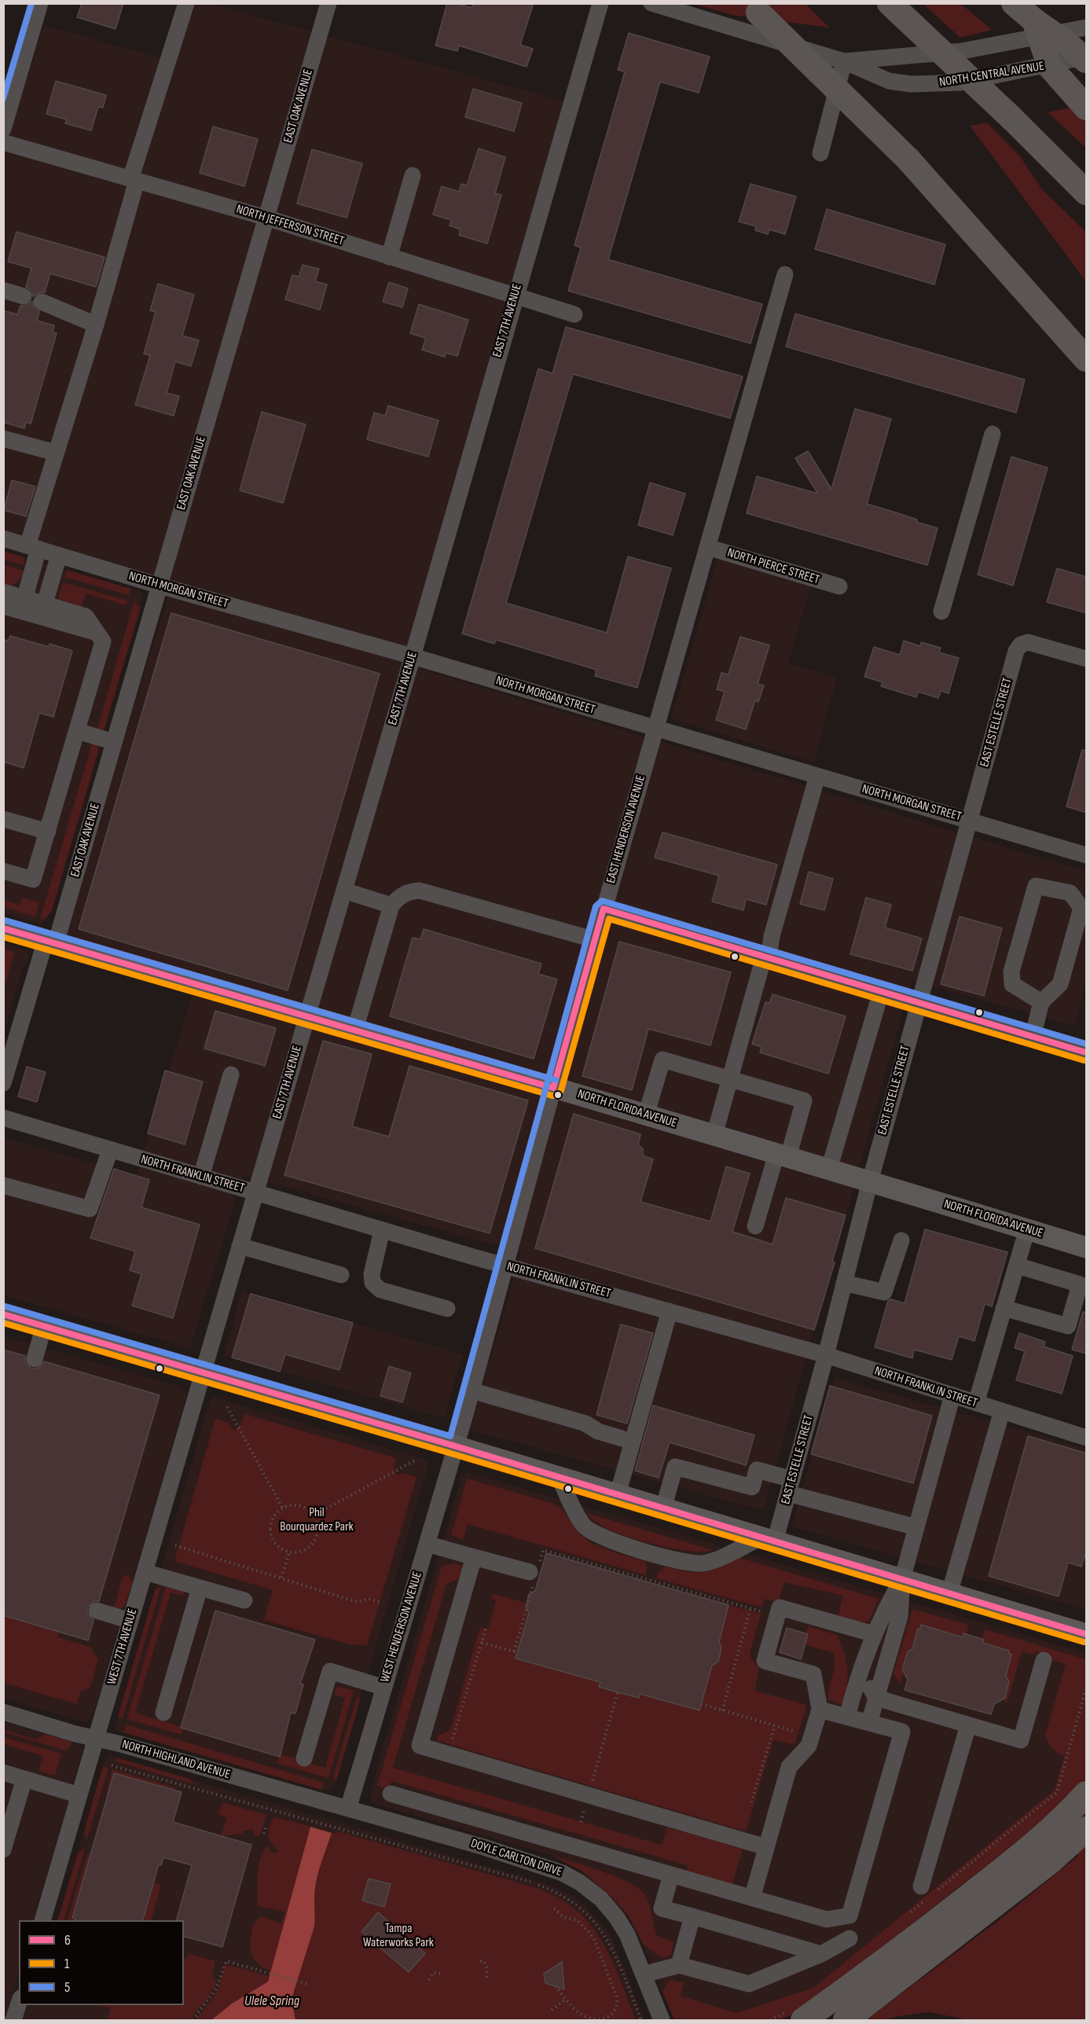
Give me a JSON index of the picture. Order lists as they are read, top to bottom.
{
  "streets": {
    "main road": ["NORTH FLORIDA AVENUE"],
    "street": [
      "NORTH CENTRAL AVENUE",
      "EAST OAK AVENUE",
      "NORTH JEFFERSON STREET",
      "EAST 7TH AVENUE",
      "NORTH PIERCE STREET",
      "NORTH MORGAN STREET",
      "EAST ESTELLE STREET",
      "EAST HENDERSON AVENUE",
      "NORTH FRANKLIN STREET",
      "WEST HENDERSON AVENUE",
      "WEST 7TH AVENUE",
      "NORTH HIGHLAND AVENUE",
      "DOYLE CARLTON DRIVE"
    ]
  },
  "crossings": [
    ["EAST OAK AVENUE", "NORTH JEFFERSON STREET"],
    ["EAST OAK AVENUE", "NORTH MORGAN STREET"],
    ["EAST OAK AVENUE", "NORTH FLORIDA AVENUE"],
    ["NORTH JEFFERSON STREET", "EAST 7TH AVENUE"],
    ["EAST 7TH AVENUE", "NORTH MORGAN STREET"],
    ["EAST 7TH AVENUE", "NORTH FLORIDA AVENUE"],
    ["EAST 7TH AVENUE", "NORTH FRANKLIN STREET"],
    ["EAST 7TH AVENUE", "WEST 7TH AVENUE"],
    ["NORTH PIERCE STREET", "EAST HENDERSON AVENUE"],
    ["NORTH MORGAN STREET", "EAST ESTELLE STREET"],
    ["NORTH MORGAN STREET", "EAST HENDERSON AVENUE"],
    ["EAST ESTELLE STREET", "NORTH FLORIDA AVENUE"],
    ["EAST ESTELLE STREET", "NORTH FRANKLIN STREET"],
    ["EAST HENDERSON AVENUE", "NORTH FLORIDA AVENUE"],
    ["EAST HENDERSON AVENUE", "NORTH FRANKLIN STREET"],
    ["EAST HENDERSON AVENUE", "WEST HENDERSON AVENUE"],
    ["WEST HENDERSON AVENUE", "NORTH HIGHLAND AVENUE"],
    ["WEST HENDERSON AVENUE", "DOYLE CARLTON DRIVE"],
    ["WEST 7TH AVENUE", "NORTH HIGHLAND AVENUE"],
    ["NORTH HIGHLAND AVENUE", "DOYLE CARLTON DRIVE"]
  ],
  "water": ["Ulele Spring"],
  "parks": ["Phil Bourquardez Park", "Tampa Waterworks Park"],
  "lines": ["transit line 5", "transit line 6", "transit line 1"],
  "legend": ["6", "1", "5"]
}
